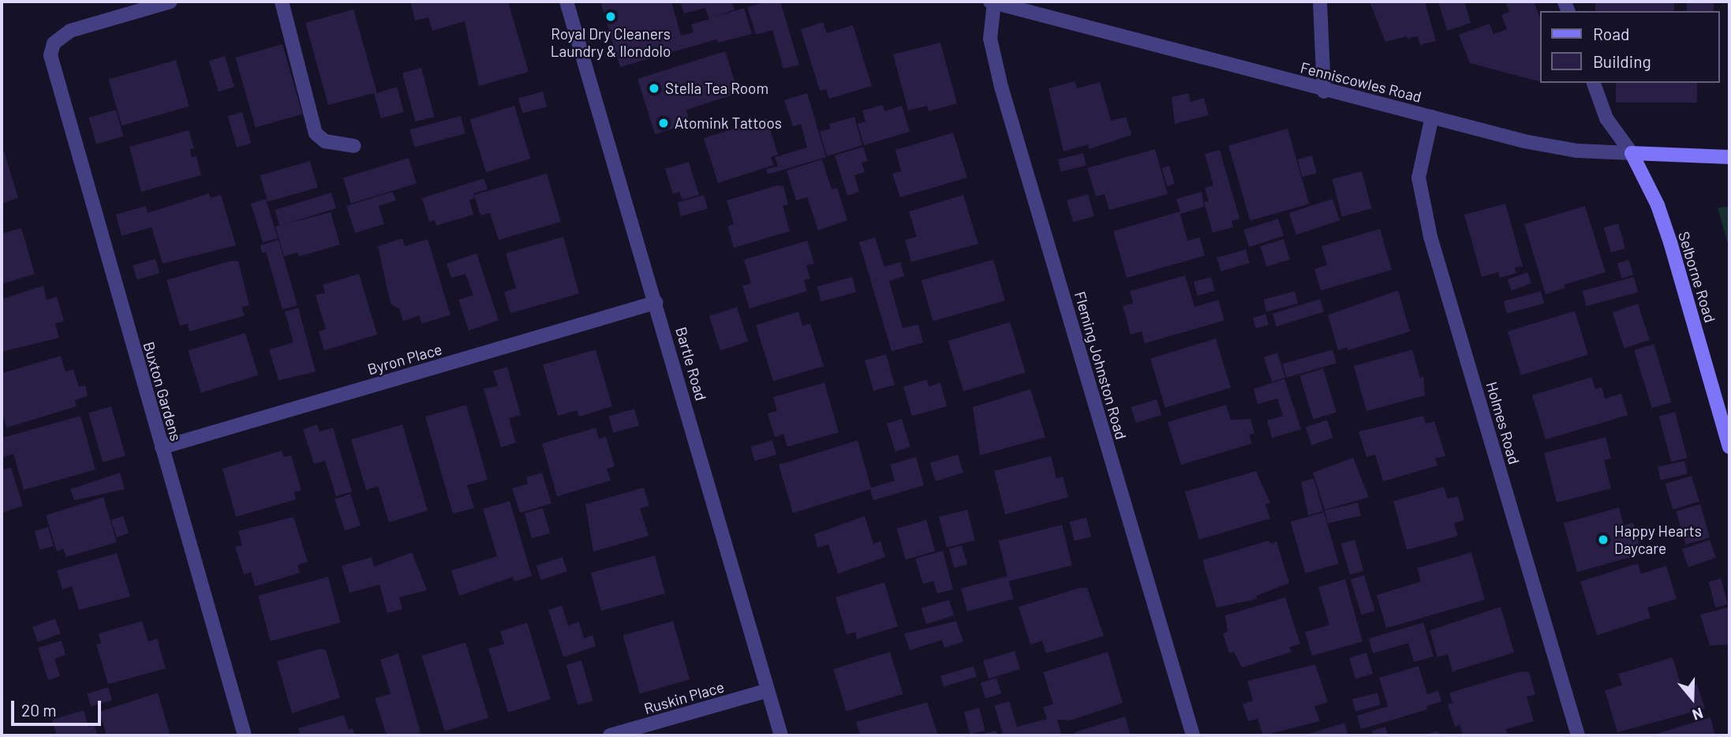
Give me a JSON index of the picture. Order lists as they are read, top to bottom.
{
  "streets": {
    "street": [
      "Fenniscowles Road",
      "Selborne Road",
      "Byron Place",
      "Bartle Road",
      "Fleming Johnston Road",
      "Buxton Gardens",
      "Holmes Road",
      "Ruskin Place"
    ]
  },
  "crossings": [
    ["Fenniscowles Road", "Selborne Road"],
    ["Fenniscowles Road", "Fleming Johnston Road"],
    ["Fenniscowles Road", "Holmes Road"],
    ["Byron Place", "Bartle Road"],
    ["Byron Place", "Buxton Gardens"],
    ["Bartle Road", "Ruskin Place"]
  ],
  "places": [
    "Royal Dry Cleaners Laundry & Ilondolo",
    "Stella Tea Room",
    "Atomink Tattoos",
    "Happy Hearts Daycare"
  ],
  "legend": ["Road", "Building"],
  "scale_bar": "20 m",
  "north": "bottom"
}
